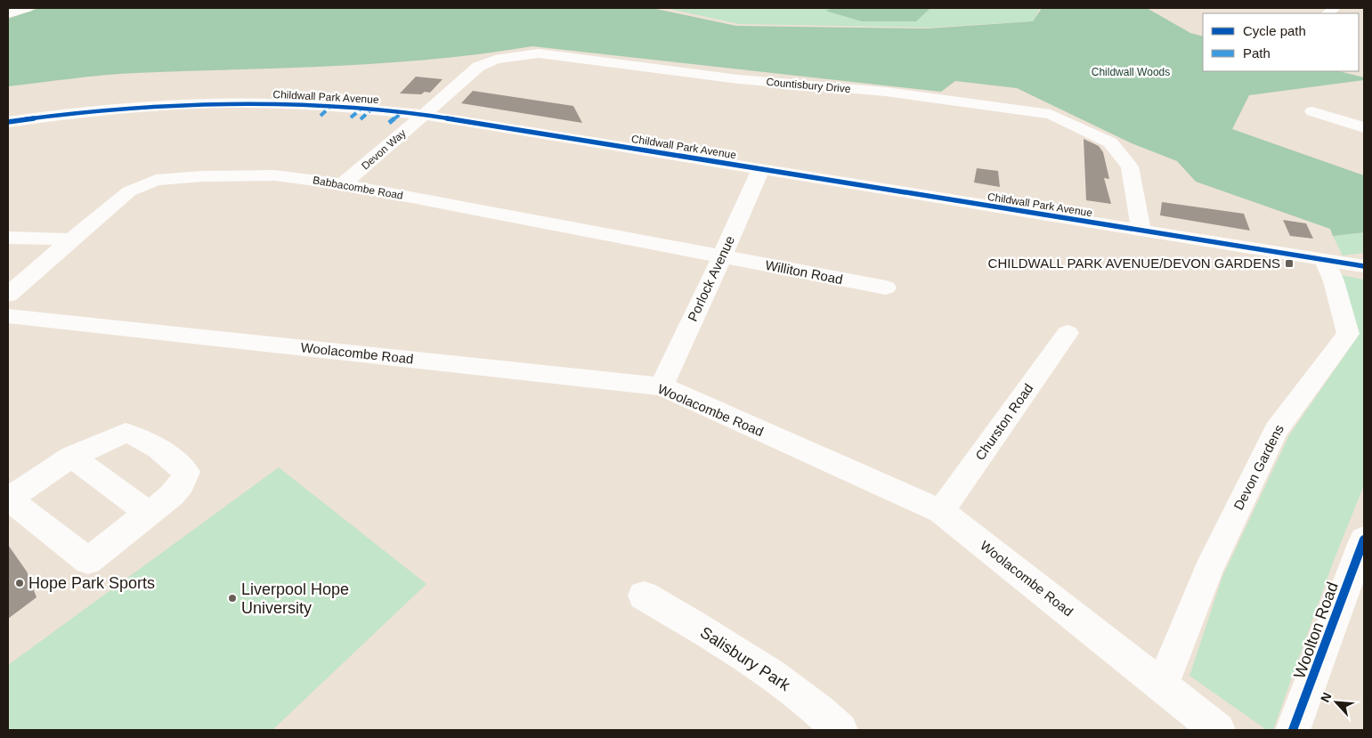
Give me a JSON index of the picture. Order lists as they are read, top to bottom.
{
  "streets": {
    "street": [
      "Countisbury Drive",
      "Childwall Park Avenue",
      "Devon Way",
      "Babbacombe Road",
      "Williton Road",
      "Porlock Avenue",
      "Woolacombe Road",
      "Churston Road",
      "Devon Gardens",
      "Woolton Road",
      "Salisbury Park"
    ]
  },
  "crossings": [
    ["Countisbury Drive", "Childwall Park Avenue"],
    ["Countisbury Drive", "Devon Way"],
    ["Childwall Park Avenue", "Devon Way"],
    ["Childwall Park Avenue", "Porlock Avenue"],
    ["Childwall Park Avenue", "Devon Gardens"],
    ["Devon Way", "Babbacombe Road"],
    ["Babbacombe Road", "Williton Road"],
    ["Babbacombe Road", "Porlock Avenue"],
    ["Williton Road", "Porlock Avenue"],
    ["Porlock Avenue", "Woolacombe Road"],
    ["Woolacombe Road", "Churston Road"],
    ["Woolacombe Road", "Devon Gardens"]
  ],
  "parks": ["Childwall Woods"],
  "places": {
    "transit": ["CHILDWALL PARK AVENUE/DEVON GARDENS"],
    "other": ["Hope Park Sports", "Liverpool Hope University"]
  },
  "legend": ["Cycle path", "Path"],
  "north": "top left"
}
